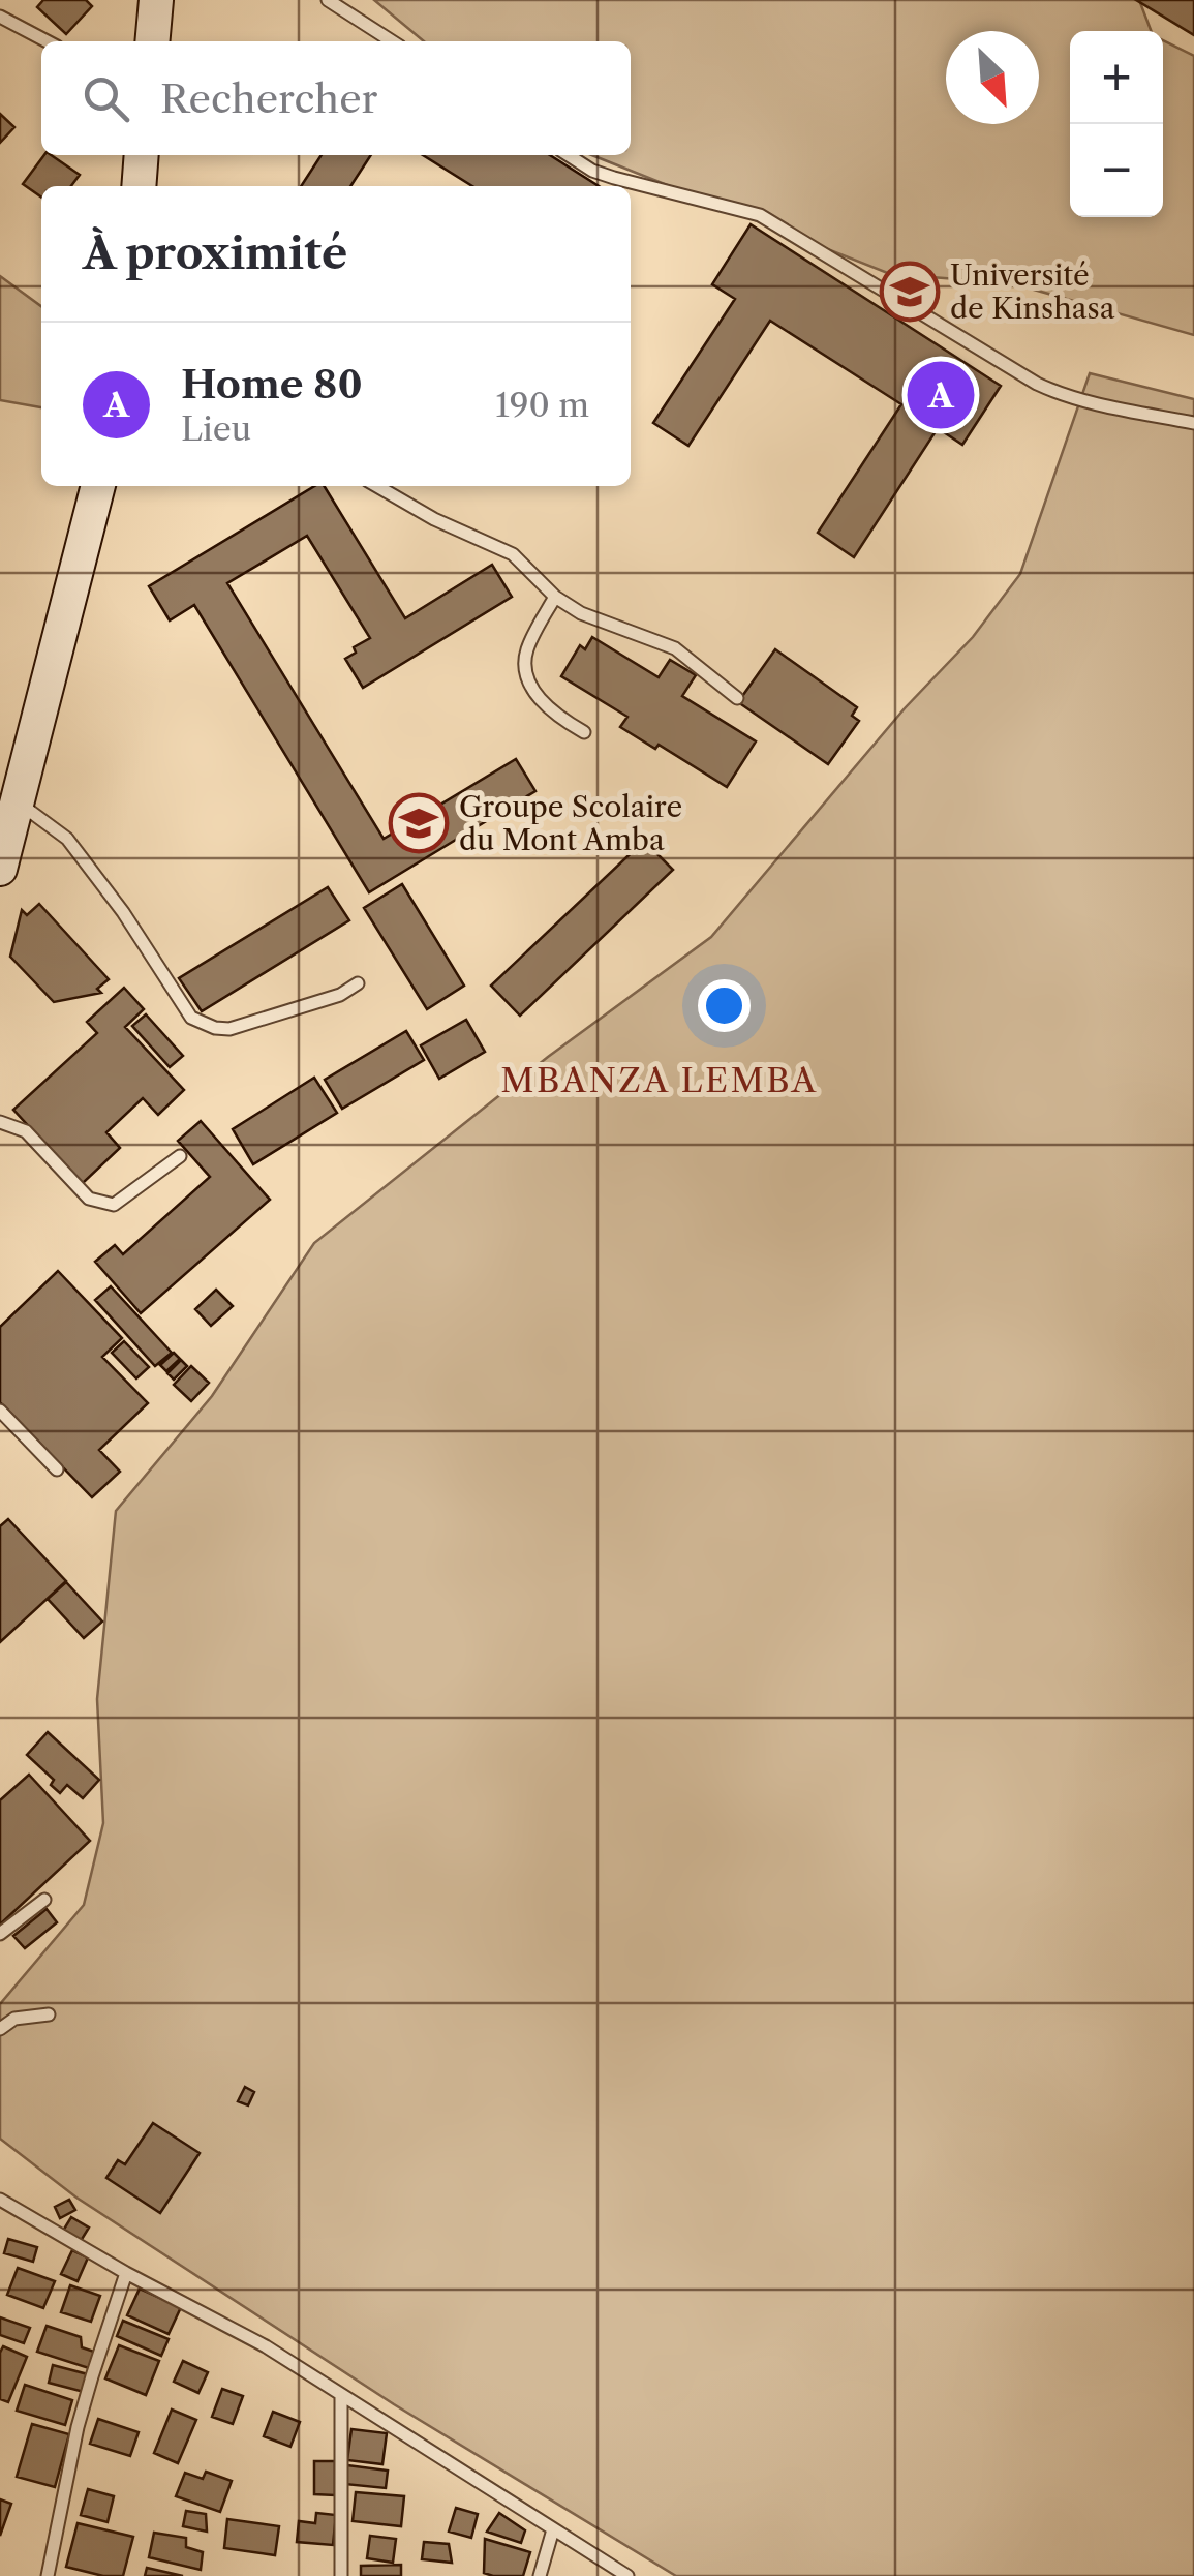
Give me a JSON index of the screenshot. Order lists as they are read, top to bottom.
{
  "districts": ["MBANZA LEMBA"],
  "places": {
    "school or university": ["Université de Kinshasa", "Groupe Scolaire du Mont Amba"]
  },
  "north": "bottom right",
  "page": {
    "map_buttons": ["+", "−"],
    "search": "Rechercher",
    "heading": "À proximité",
    "list": [
      {
        "mark": "A",
        "name": "Home 80",
        "note": "Lieu",
        "value": "190 m"
      }
    ],
    "pins": "A"
  }
}
